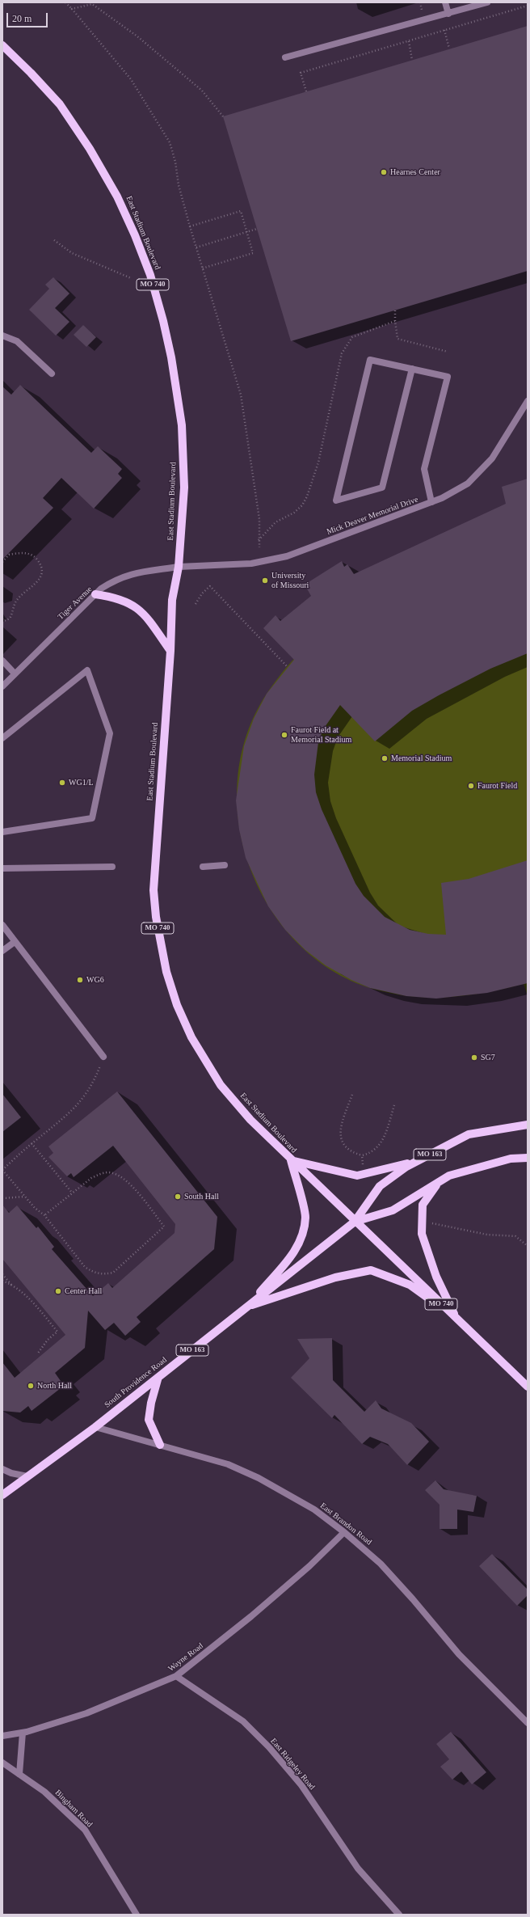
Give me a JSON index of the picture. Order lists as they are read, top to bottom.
{
  "streets": {
    "main road": [
      "East Stadium Boulevard",
      "MO 740",
      "MO 163",
      "South Providence Road"
    ],
    "street": [
      "Mick Deaver Memorial Drive",
      "Tiger Avenue",
      "East Brandon Road",
      "Wayne Road",
      "East Ridgeley Road",
      "Bingham Road"
    ]
  },
  "crossings": [
    ["East Stadium Boulevard", "Mick Deaver Memorial Drive"],
    ["East Stadium Boulevard", "Tiger Avenue"],
    ["East Stadium Boulevard", "South Providence Road"],
    ["Mick Deaver Memorial Drive", "Tiger Avenue"],
    ["South Providence Road", "East Brandon Road"],
    ["East Brandon Road", "Wayne Road"],
    ["Wayne Road", "East Ridgeley Road"]
  ],
  "places": [
    "Hearnes Center",
    "University of Missouri",
    "Faurot Field at Memorial Stadium",
    "Memorial Stadium",
    "WG1/L",
    "Faurot Field",
    "WG6",
    "SG7",
    "South Hall",
    "Center Hall",
    "North Hall"
  ],
  "scale_bar": "20 m"
}
